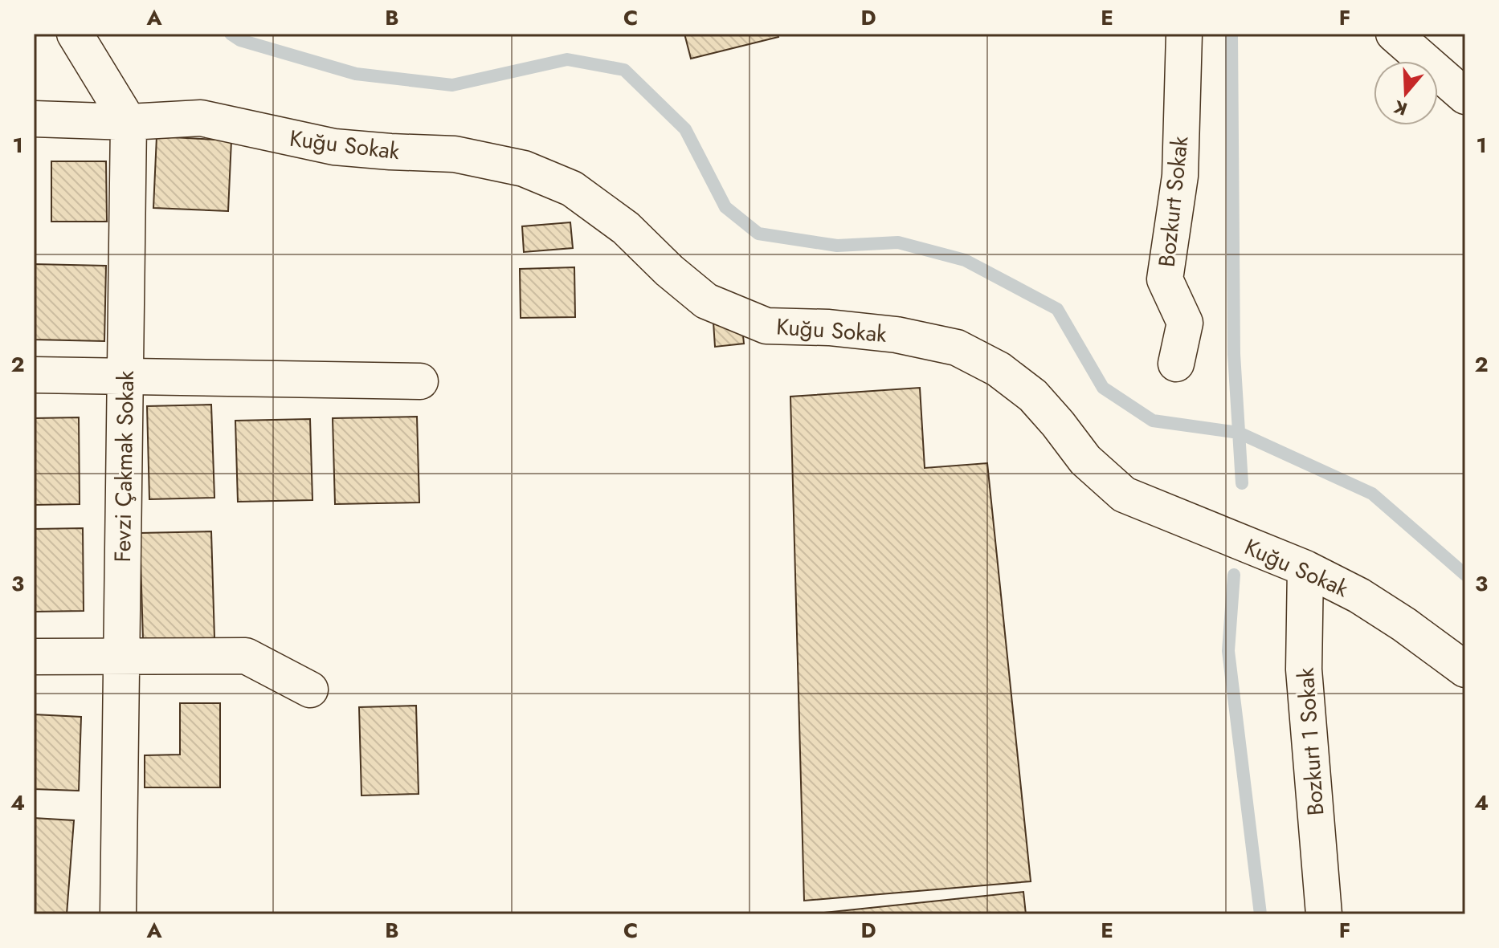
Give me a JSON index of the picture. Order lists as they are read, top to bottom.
{
  "streets": {
    "street": [
      "Kuğu Sokak",
      "Bozkurt Sokak",
      "Fevzi Çakmak Sokak",
      "Bozkurt 1 Sokak"
    ]
  },
  "crossings": [
    ["Kuğu Sokak", "Fevzi Çakmak Sokak"],
    ["Kuğu Sokak", "Bozkurt 1 Sokak"]
  ],
  "north": "bottom",
  "grid": {
    "columns": [
      "A",
      "B",
      "C",
      "D",
      "E",
      "F"
    ],
    "rows": [
      "1",
      "2",
      "3",
      "4"
    ]
  }
}
